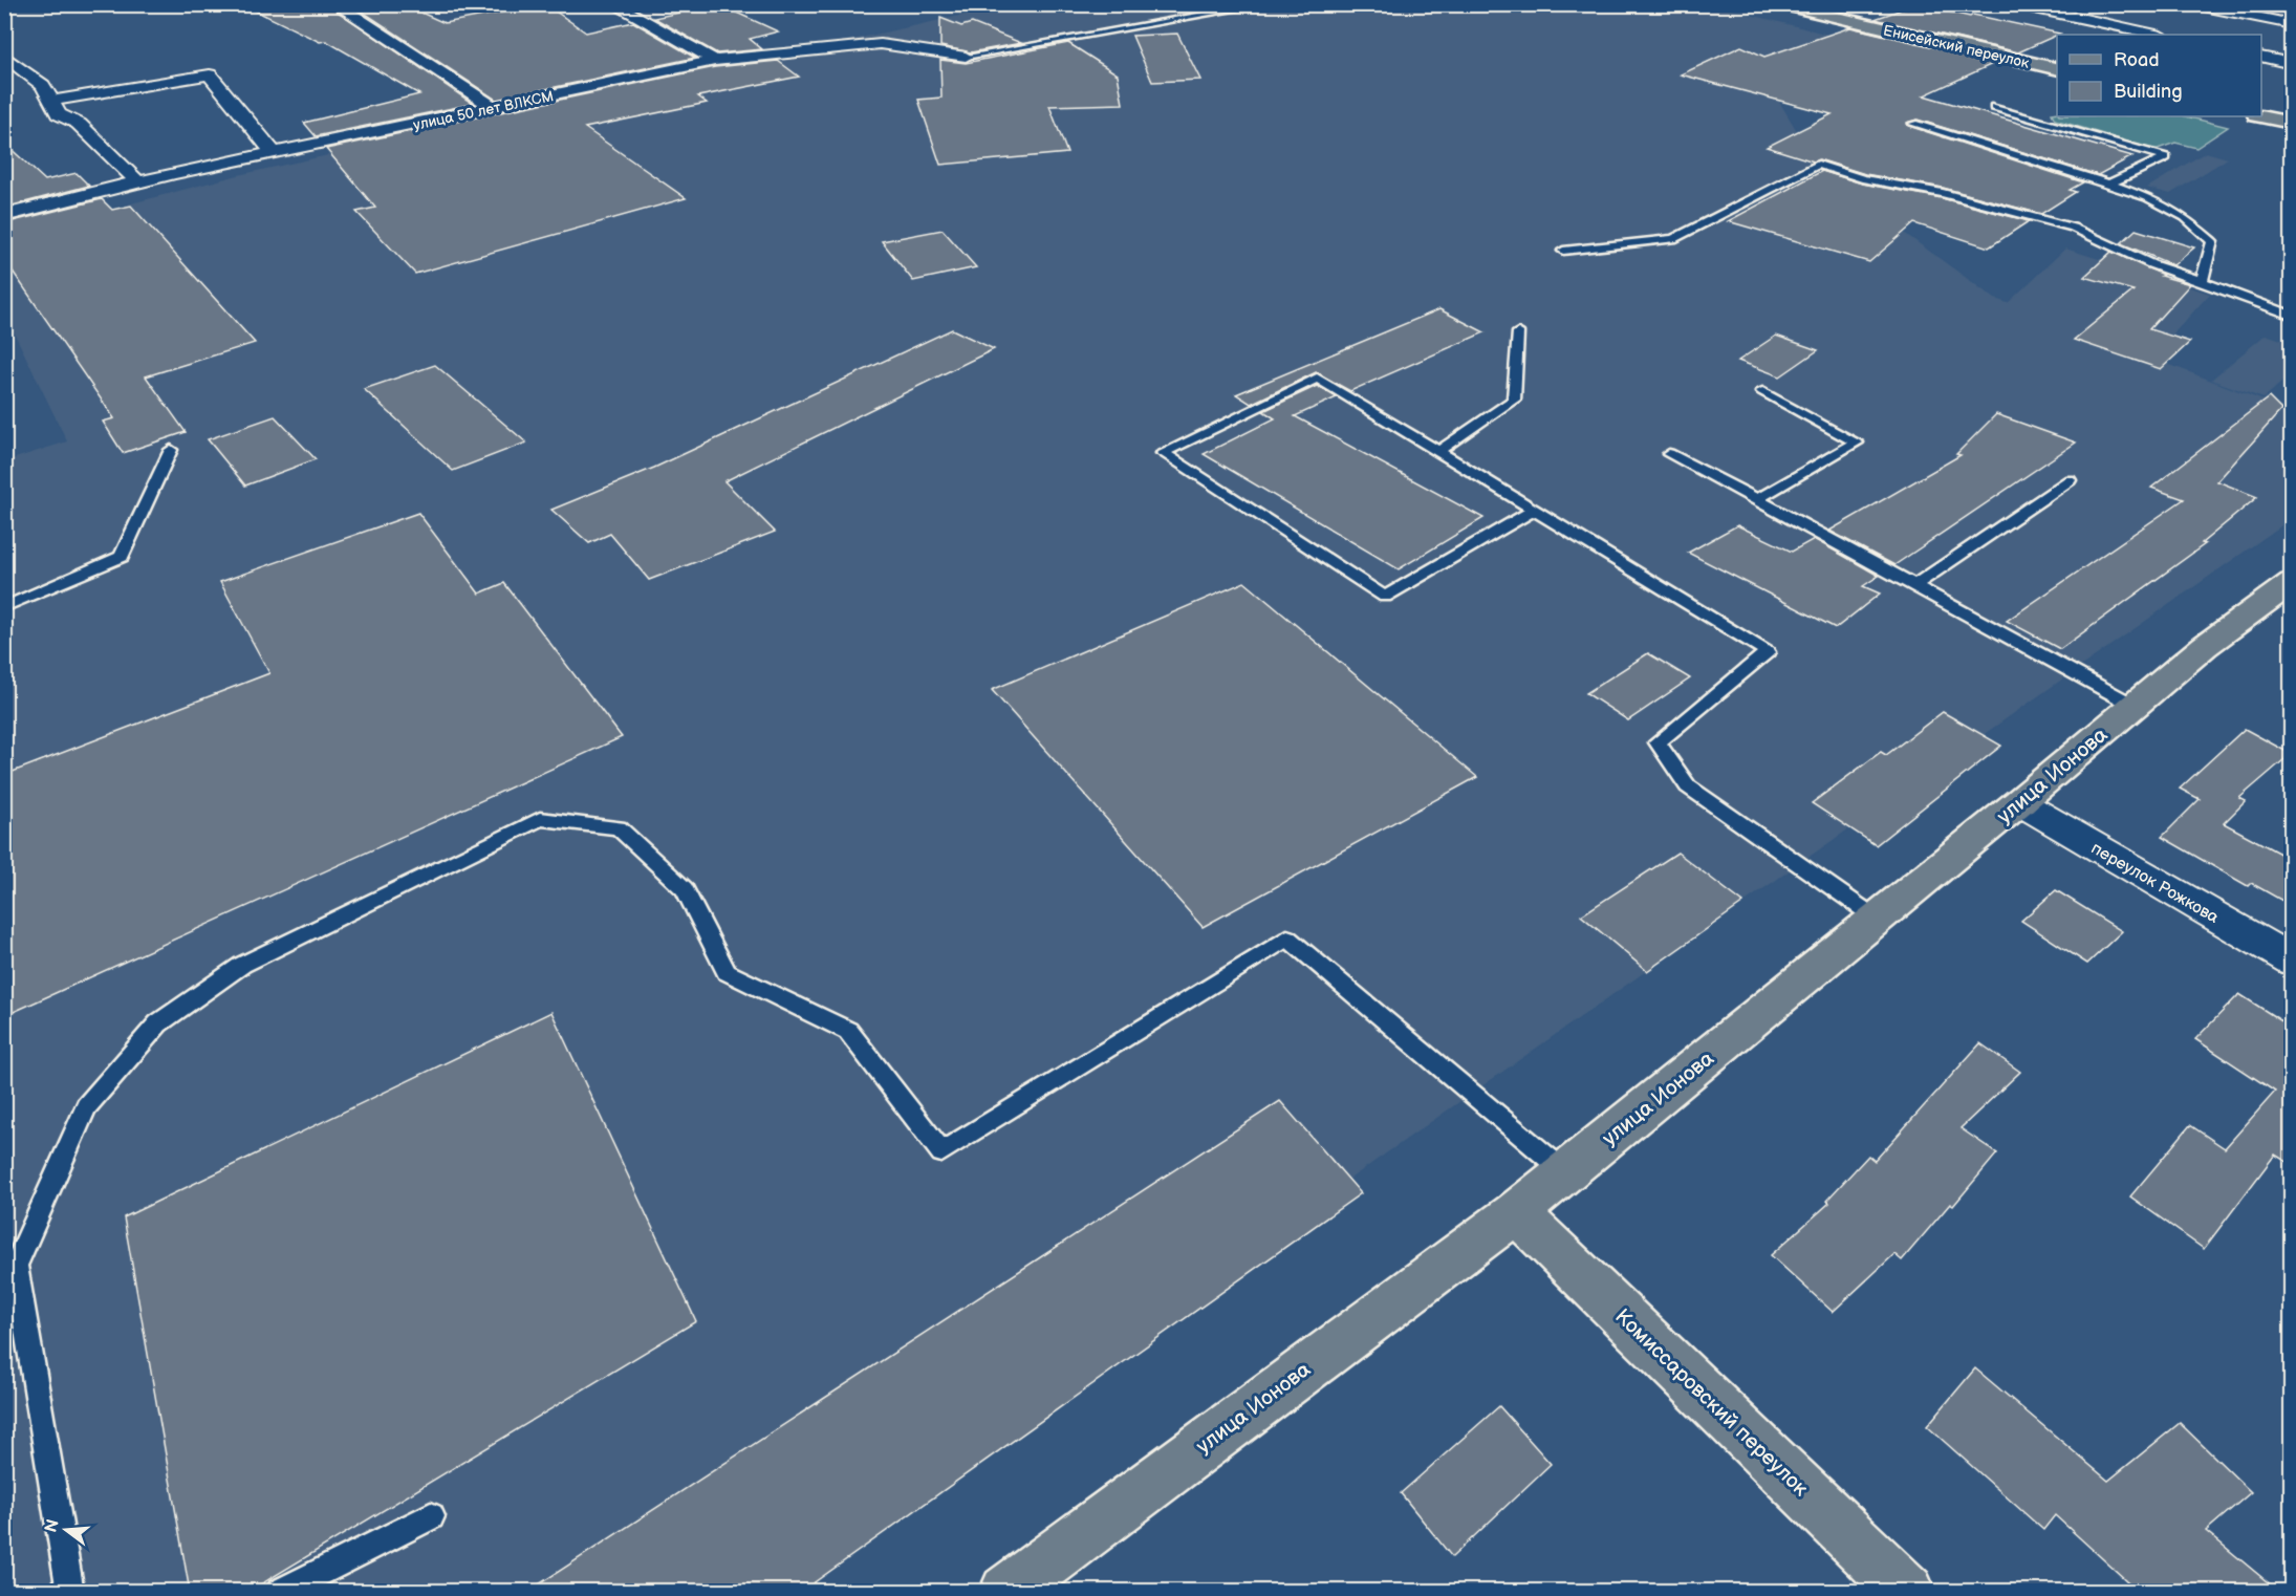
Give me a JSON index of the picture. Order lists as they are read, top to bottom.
{
  "streets": {
    "main road": ["Енисейский переулок", "улица Ионова", "Комиссаровский переулок"],
    "street": ["улица 50 лет ВЛКСМ", "переулок Рожкова"]
  },
  "crossings": [
    ["улица Ионова", "переулок Рожкова"],
    ["улица Ионова", "Комиссаровский переулок"]
  ],
  "legend": ["Road", "Building"],
  "north": "left"
}
